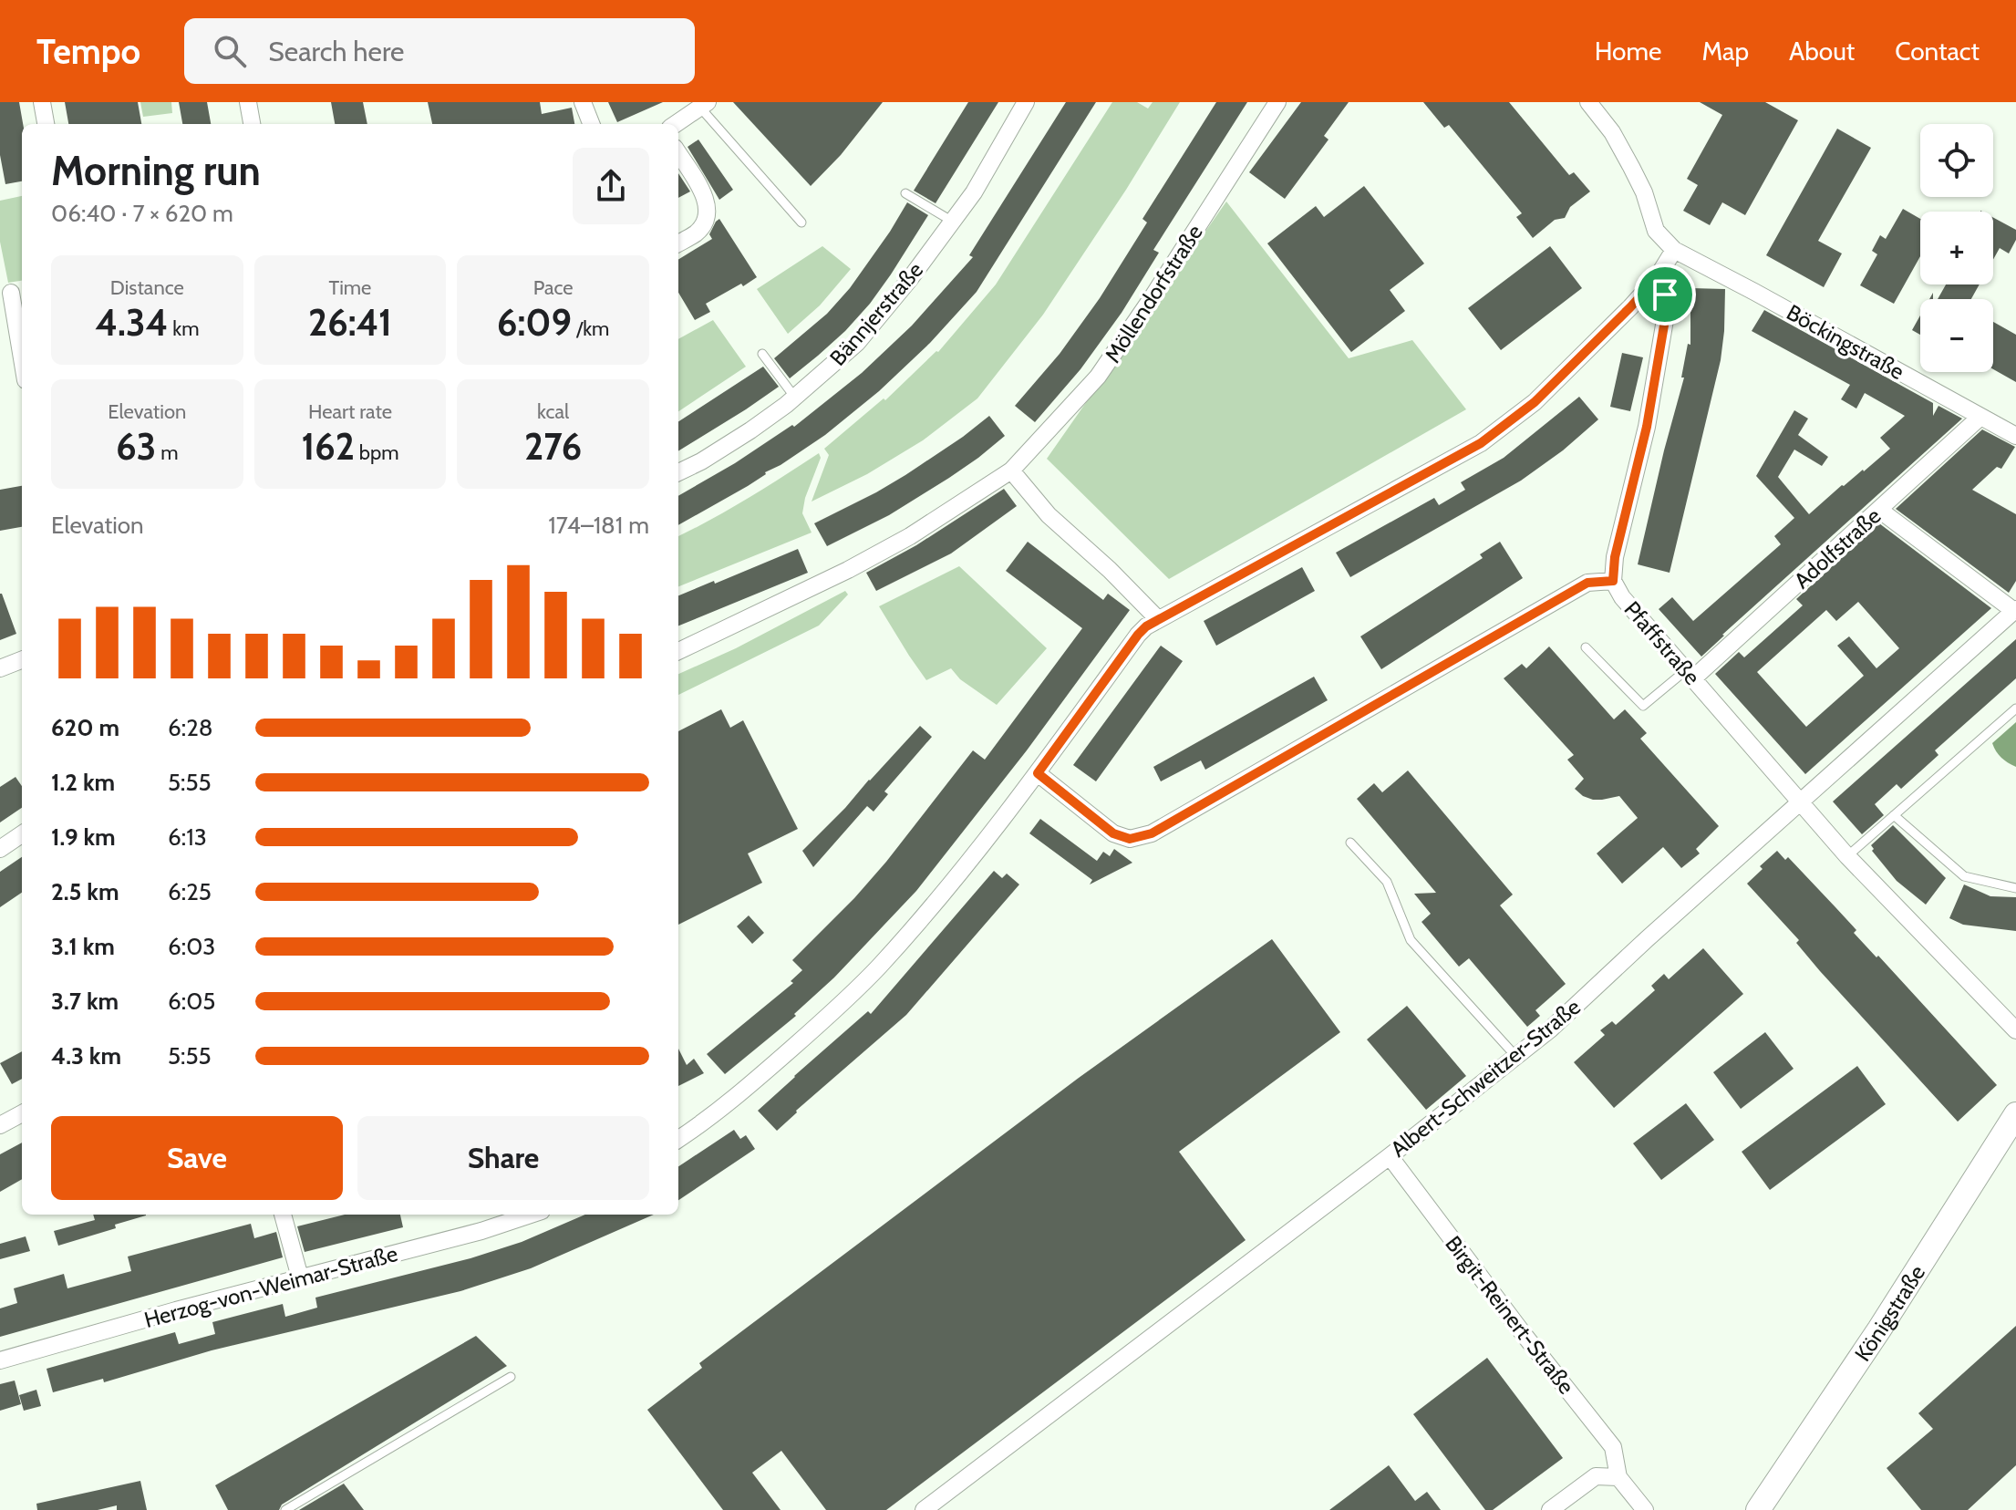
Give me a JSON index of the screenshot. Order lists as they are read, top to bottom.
{
  "streets": {
    "main road": ["Königstraße"],
    "street": [
      "Möllendorfstraße",
      "Bännjerstraße",
      "Böckingstraße",
      "Adolfstraße",
      "Pfaffstraße",
      "Albert-Schweitzer-Straße",
      "Herzog-von-Weimar-Straße",
      "Birgit-Reinert-Straße"
    ]
  },
  "crossings": [
    ["Böckingstraße", "Adolfstraße"],
    ["Adolfstraße", "Pfaffstraße"],
    ["Pfaffstraße", "Albert-Schweitzer-Straße"],
    ["Albert-Schweitzer-Straße", "Birgit-Reinert-Straße"]
  ],
  "page": {
    "header": "Tempo",
    "search": "Search here",
    "nav": [
      "Home",
      "Map",
      "About",
      "Contact"
    ],
    "map_buttons": ["+", "−"],
    "heading": ["Morning run", "06:40 · 7 × 620 m"],
    "stats": [
      ["Distance", "4.34 km"],
      ["Time", "26:41"],
      ["Pace", "6:09 /km"],
      ["Elevation", "63 m"],
      ["Heart rate", "162 bpm"],
      ["kcal", "276"]
    ],
    "chart": ["Elevation", "174–181 m"],
    "list": [
      {
        "name": "620 m",
        "note": "6:28"
      },
      {
        "name": "1.2 km",
        "note": "5:55"
      },
      {
        "name": "1.9 km",
        "note": "6:13"
      },
      {
        "name": "2.5 km",
        "note": "6:25"
      },
      {
        "name": "3.1 km",
        "note": "6:03"
      },
      {
        "name": "3.7 km",
        "note": "6:05"
      },
      {
        "name": "4.3 km",
        "note": "5:55"
      }
    ],
    "buttons": ["Save", "Share"]
  }
}
